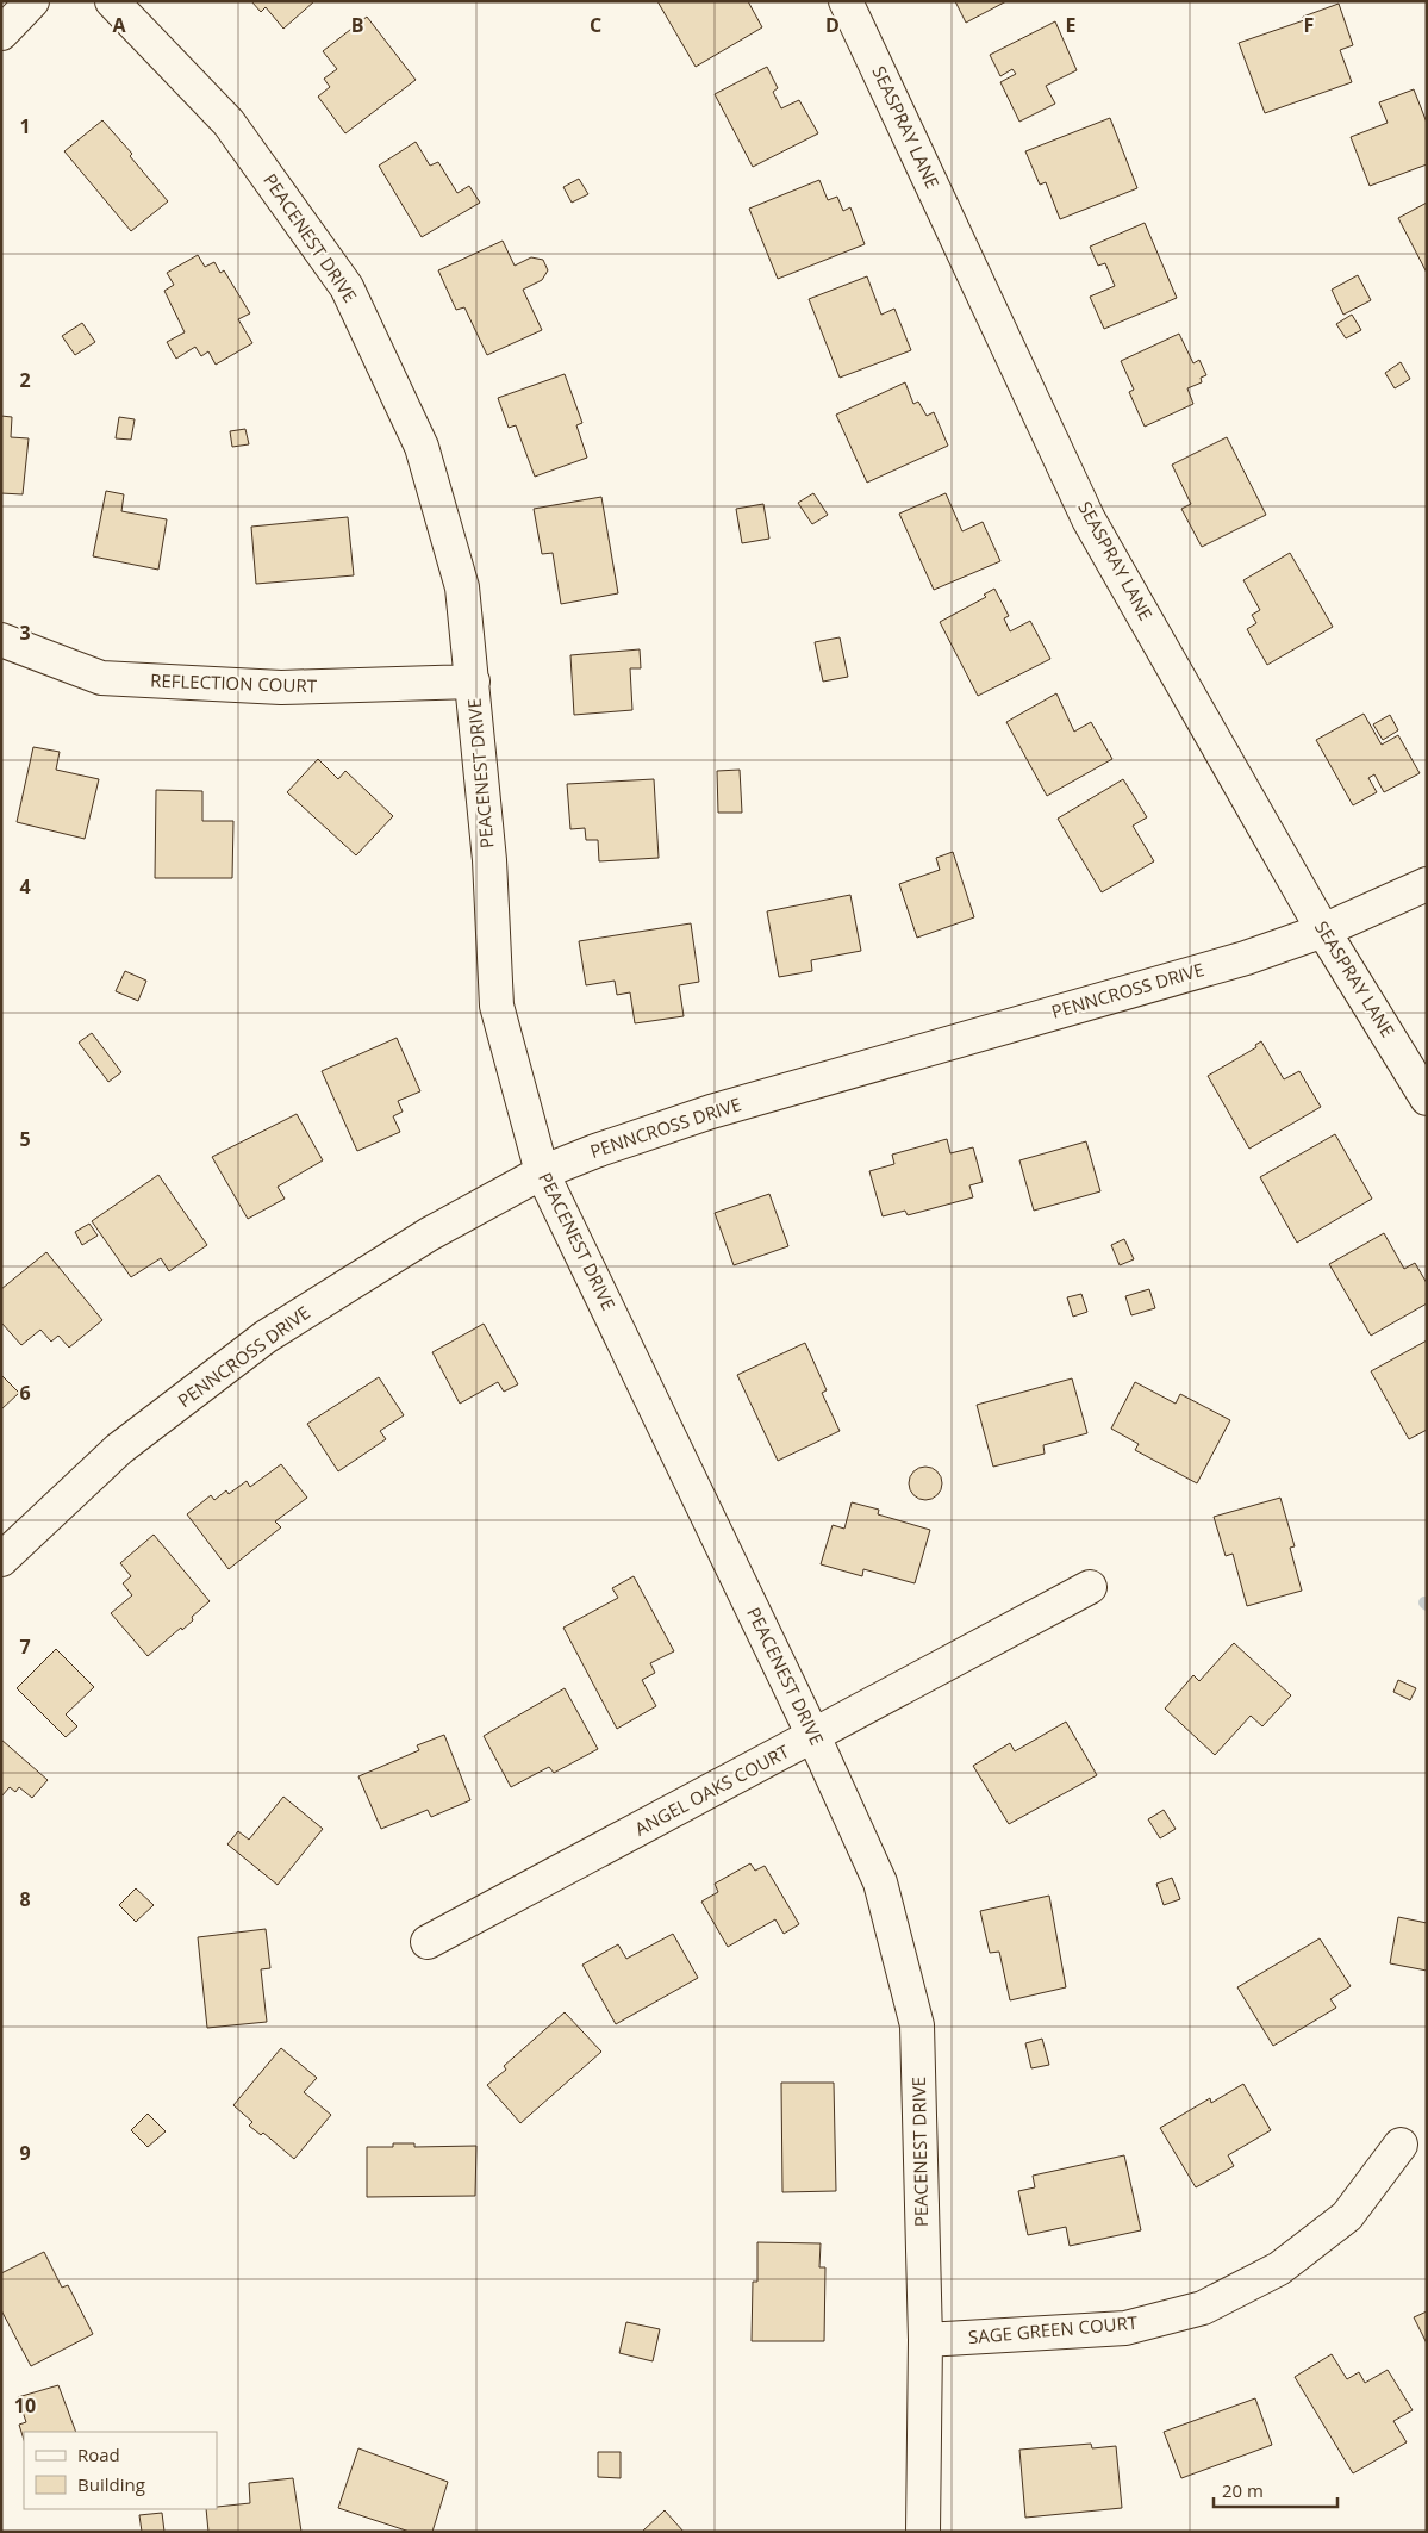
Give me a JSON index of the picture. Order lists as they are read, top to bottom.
{
  "streets": {
    "street": [
      "SEASPRAY LANE",
      "PEACENEST DRIVE",
      "REFLECTION COURT",
      "PENNCROSS DRIVE",
      "ANGEL OAKS COURT",
      "SAGE GREEN COURT"
    ]
  },
  "crossings": [
    ["SEASPRAY LANE", "PENNCROSS DRIVE"],
    ["PEACENEST DRIVE", "REFLECTION COURT"],
    ["PEACENEST DRIVE", "PENNCROSS DRIVE"],
    ["PEACENEST DRIVE", "ANGEL OAKS COURT"],
    ["PEACENEST DRIVE", "SAGE GREEN COURT"]
  ],
  "legend": ["Road", "Building"],
  "scale_bar": "20 m",
  "grid": {
    "columns": [
      "A",
      "B",
      "C",
      "D",
      "E",
      "F"
    ],
    "rows": [
      "1",
      "2",
      "3",
      "4",
      "5",
      "6",
      "7",
      "8",
      "9",
      "10"
    ]
  }
}
